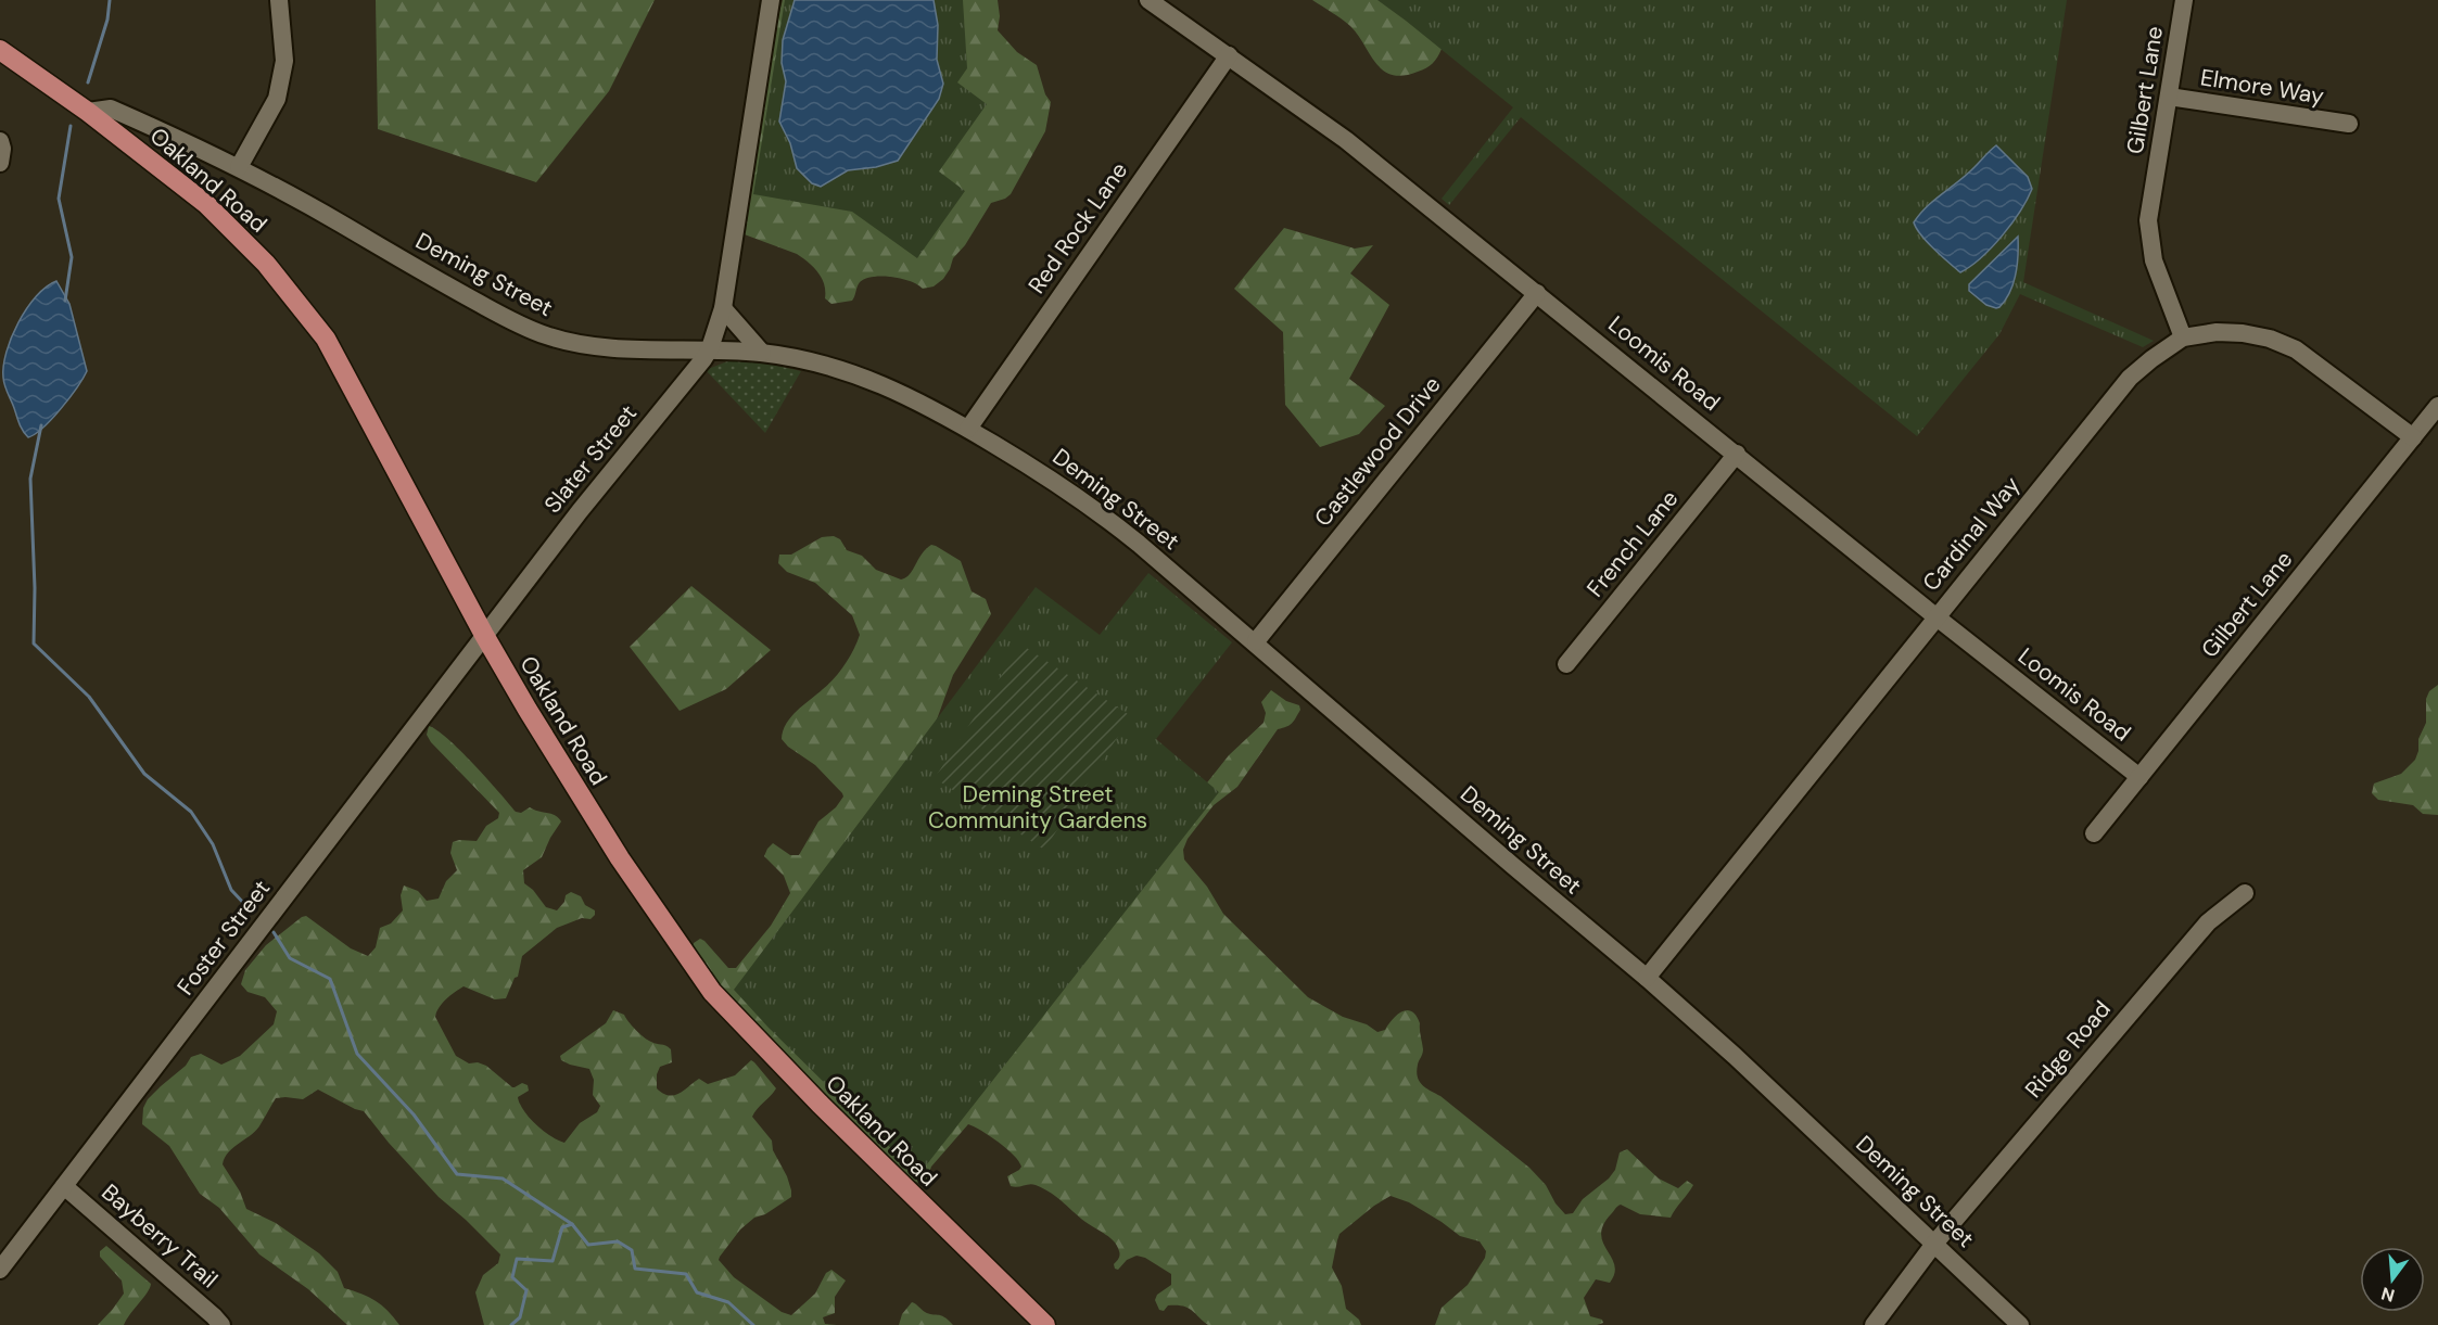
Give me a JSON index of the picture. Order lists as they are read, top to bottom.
{
  "streets": {
    "main road": ["Oakland Road"],
    "street": [
      "Elmore Way",
      "Gilbert Lane",
      "Red Rock Lane",
      "Deming Street",
      "Loomis Road",
      "Castlewood Drive",
      "Slater Street",
      "Cardinal Way",
      "French Lane",
      "Foster Street",
      "Ridge Road",
      "Bayberry Trail"
    ]
  },
  "crossings": [
    ["Elmore Way", "Gilbert Lane"],
    ["Gilbert Lane", "Loomis Road"],
    ["Gilbert Lane", "Cardinal Way"],
    ["Oakland Road", "Deming Street"],
    ["Oakland Road", "Slater Street"],
    ["Oakland Road", "Foster Street"],
    ["Red Rock Lane", "Deming Street"],
    ["Red Rock Lane", "Loomis Road"],
    ["Deming Street", "Castlewood Drive"],
    ["Deming Street", "Slater Street"],
    ["Deming Street", "Cardinal Way"],
    ["Deming Street", "Ridge Road"],
    ["Loomis Road", "Castlewood Drive"],
    ["Loomis Road", "Cardinal Way"],
    ["Loomis Road", "French Lane"],
    ["Slater Street", "Foster Street"],
    ["Foster Street", "Bayberry Trail"]
  ],
  "parks": ["Deming Street Community Gardens"],
  "north": "bottom"
}
